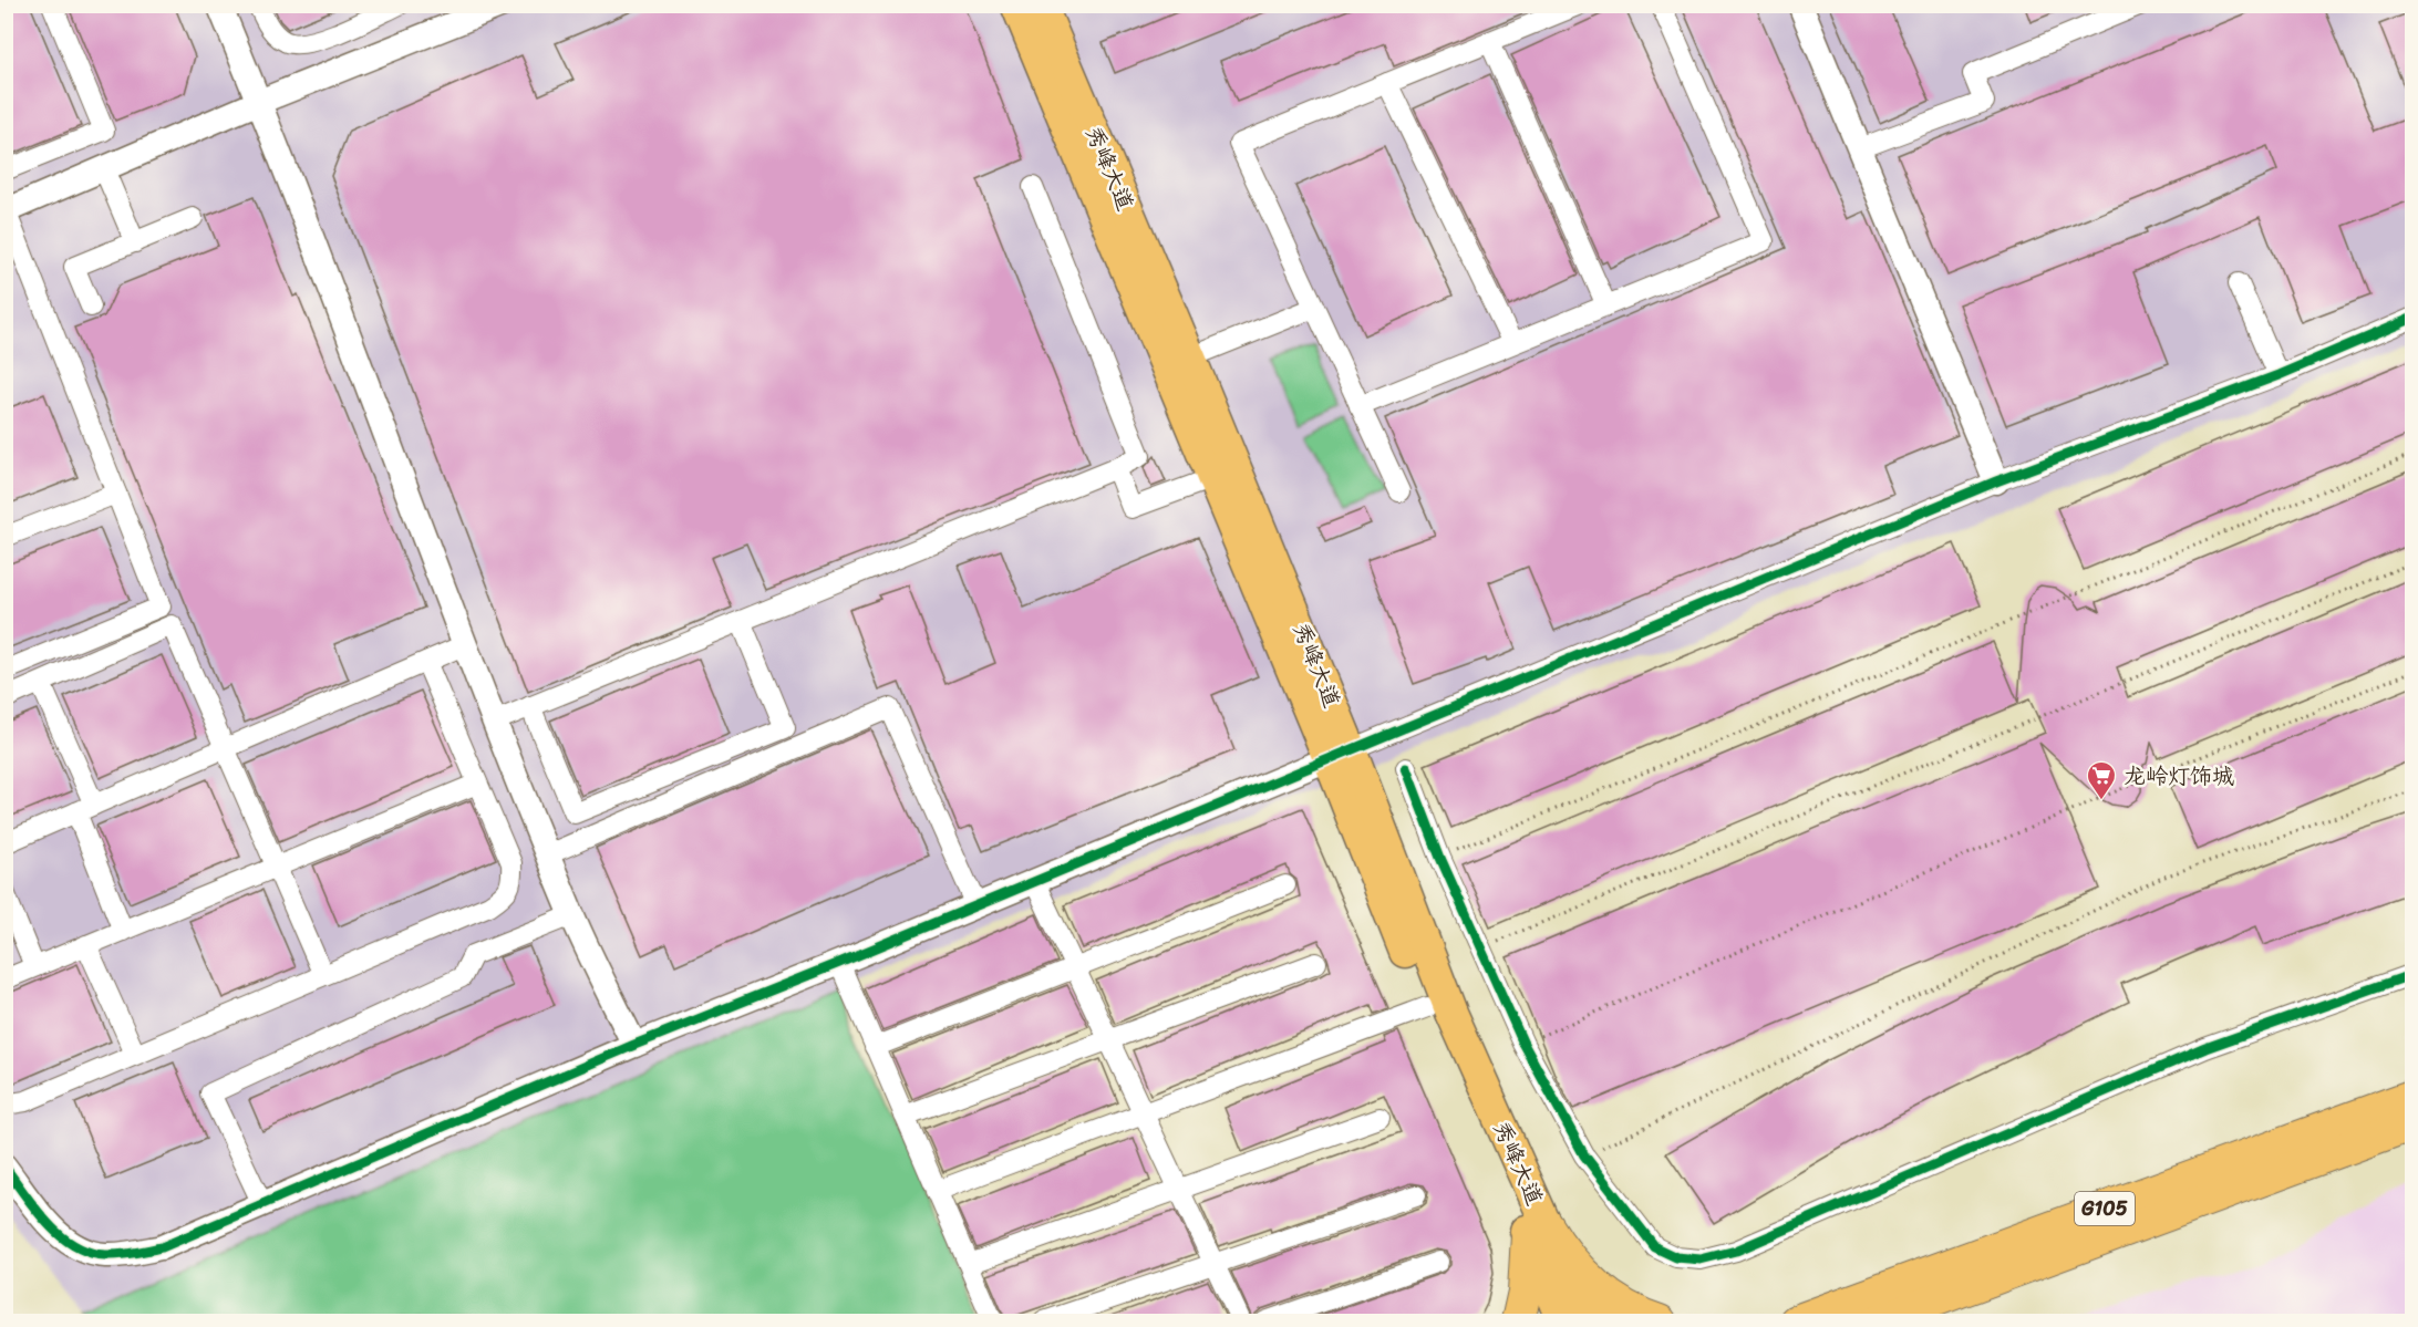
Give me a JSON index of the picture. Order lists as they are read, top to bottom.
{
  "streets": {
    "highway": ["G105"],
    "main road": ["秀峰大道"]
  },
  "places": {
    "supermarket": ["龙岭灯饰城"]
  }
}
